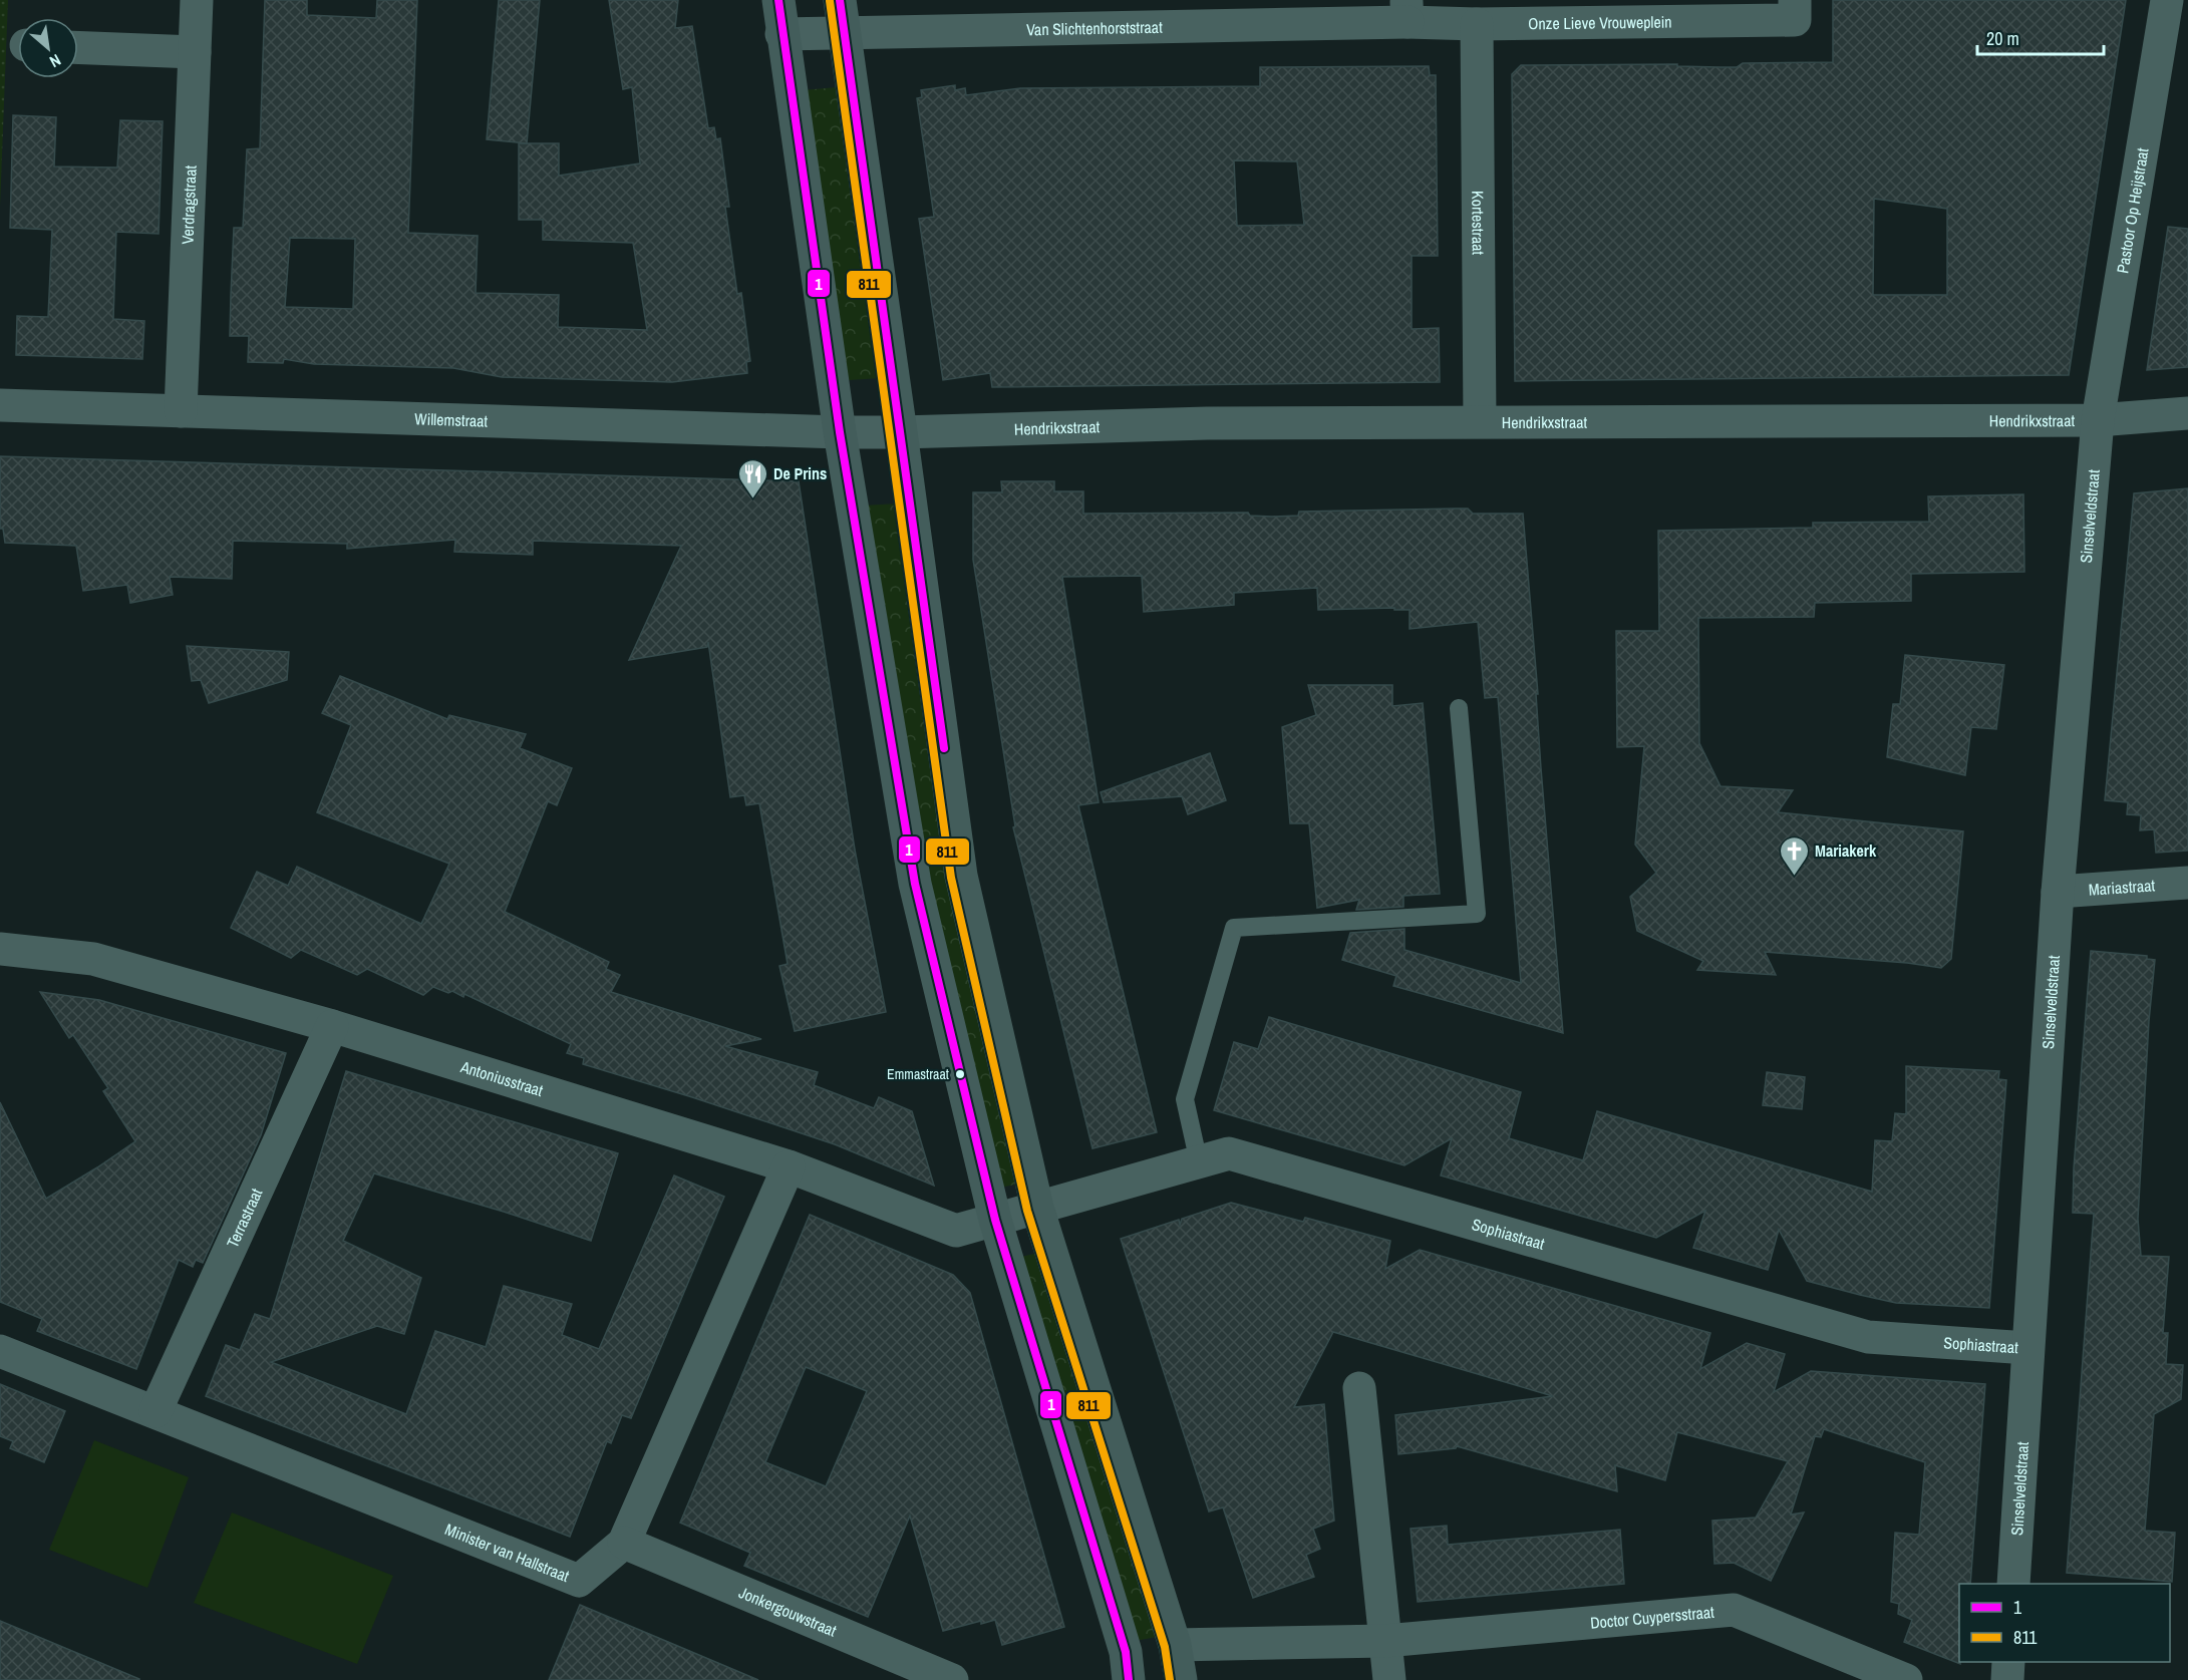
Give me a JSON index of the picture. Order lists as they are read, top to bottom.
{
  "streets": {
    "street": [
      "Onze Lieve Vrouweplein",
      "Van Slichtenhorststraat",
      "Verdragstraat",
      "Pastoor Op Heijstraat",
      "Kortestraat",
      "Willemstraat",
      "Hendrikxstraat",
      "Sinselveldstraat",
      "Mariastraat",
      "Antoniusstraat",
      "Terrastraat",
      "Sophiastraat",
      "Minister van Hallstraat",
      "Jonkergouwstraat",
      "Doctor Cuypersstraat"
    ]
  },
  "crossings": [
    ["Onze Lieve Vrouweplein", "Van Slichtenhorststraat"],
    ["Onze Lieve Vrouweplein", "Kortestraat"],
    ["Verdragstraat", "Willemstraat"],
    ["Pastoor Op Heijstraat", "Hendrikxstraat"],
    ["Pastoor Op Heijstraat", "Sinselveldstraat"],
    ["Kortestraat", "Hendrikxstraat"],
    ["Willemstraat", "Hendrikxstraat"],
    ["Hendrikxstraat", "Sinselveldstraat"],
    ["Sinselveldstraat", "Mariastraat"],
    ["Sinselveldstraat", "Sophiastraat"],
    ["Antoniusstraat", "Terrastraat"],
    ["Antoniusstraat", "Sophiastraat"],
    ["Antoniusstraat", "Minister van Hallstraat"],
    ["Terrastraat", "Minister van Hallstraat"],
    ["Minister van Hallstraat", "Jonkergouwstraat"]
  ],
  "places": {
    "restaurant": ["De Prins"],
    "church": ["Mariakerk"],
    "other": ["Emmastraat"]
  },
  "lines": ["transit line 1", "transit line 811"],
  "legend": ["1", "811"],
  "scale_bar": "20 m",
  "north": "bottom right"
}
